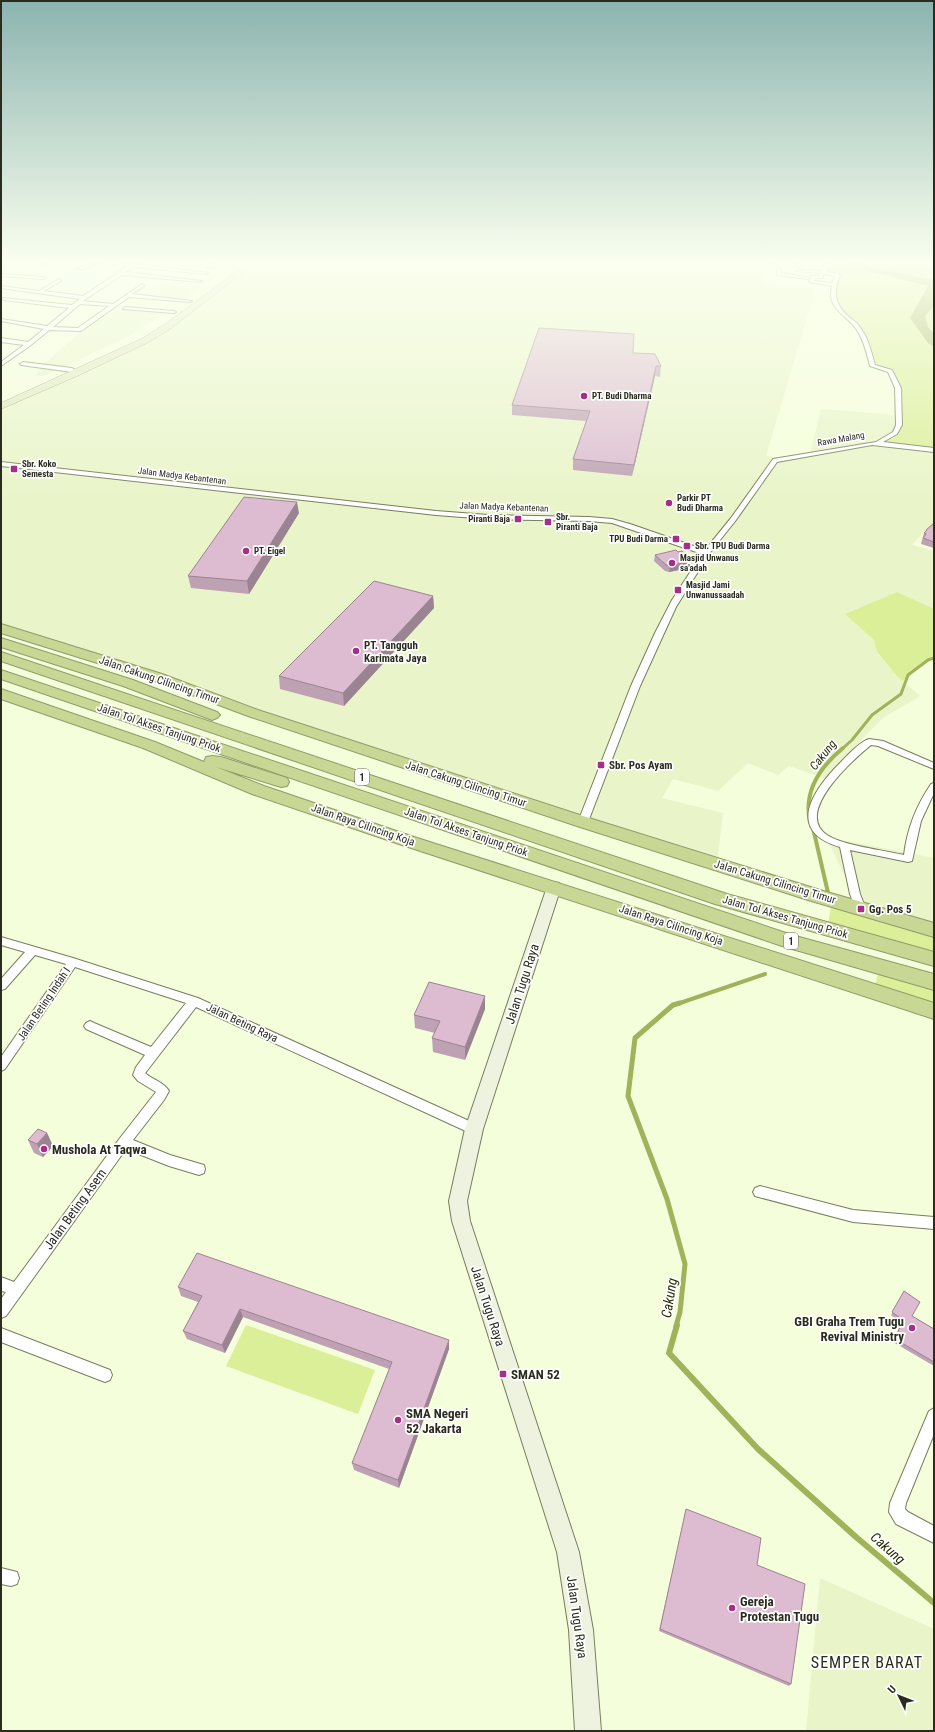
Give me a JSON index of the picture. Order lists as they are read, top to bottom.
{
  "streets": {
    "highway": [
      "Jalan Cakung Cilincing Timur",
      "Jalan Tol Akses Tanjung Priok",
      "1",
      "Jalan Raya Cilincing Koja"
    ],
    "main road": ["Jalan Tugu Raya"],
    "street": [
      "Rawa Malang",
      "Jalan Madya Kebantenan",
      "Jalan Beting Indah I",
      "Jalan Beting Raya",
      "Jalan Beting Asem"
    ]
  },
  "crossings": [
    ["Rawa Malang", "Jalan Madya Kebantenan"],
    ["Jalan Raya Cilincing Koja", "Jalan Tugu Raya"],
    ["Jalan Tugu Raya", "Jalan Beting Raya"],
    ["Jalan Beting Indah I", "Jalan Beting Raya"],
    ["Jalan Beting Raya", "Jalan Beting Asem"]
  ],
  "districts": ["SEMPER BARAT"],
  "water": ["Cakung"],
  "places": {
    "other": [
      "PT. Budi Dharma",
      "Parkir PT Budi Dharma",
      "PT. Eigel",
      "Masjid Unwanus sa'adah",
      "PT. Tangguh Karimata Jaya",
      "Mushola At Taqwa",
      "GBI Graha Trem Tugu Revival Ministry",
      "SMA Negeri 52 Jakarta",
      "Gereja Protestan Tugu"
    ],
    "transit": [
      "Sbr. Koko Semesta",
      "Piranti Baja",
      "Sbr. Piranti Baja",
      "TPU Budi Darma",
      "Sbr. TPU Budi Darma",
      "Masjid Jami Unwanussaadah",
      "Sbr. Pos Ayam",
      "Gg. Pos 5",
      "SMAN 52"
    ]
  },
  "north": "top left"
}
